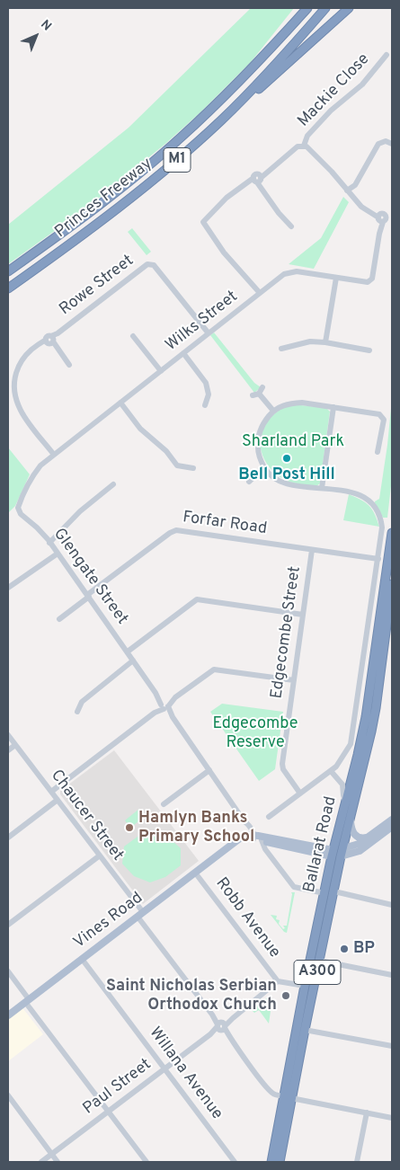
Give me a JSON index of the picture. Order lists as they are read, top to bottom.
{
  "streets": {
    "highway": [
      "M1",
      "Princes Freeway",
      "Ballarat Road",
      "A300"
    ],
    "main road": ["Vines Road"],
    "street": [
      "Mackie Close",
      "Rowe Street",
      "Wilks Street",
      "Forfar Road",
      "Glengate Street",
      "Edgecombe Street",
      "Chaucer Street",
      "Robb Avenue",
      "Willana Avenue",
      "Paul Street"
    ]
  },
  "crossings": [
    ["Rowe Street", "Wilks Street"],
    ["Wilks Street", "Glengate Street"],
    ["Forfar Road", "Glengate Street"],
    ["Forfar Road", "Edgecombe Street"],
    ["Glengate Street", "Vines Road"],
    ["Chaucer Street", "Ballarat Road"],
    ["Chaucer Street", "Vines Road"],
    ["Chaucer Street", "Paul Street"],
    ["Ballarat Road", "Robb Avenue"],
    ["Robb Avenue", "Vines Road"],
    ["Robb Avenue", "Paul Street"],
    ["Vines Road", "Willana Avenue"],
    ["Willana Avenue", "Paul Street"]
  ],
  "parks": ["Sharland Park", "Edgecombe Reserve"],
  "places": [
    "Bell Post Hill",
    "Hamlyn Banks Primary School",
    "BP",
    "Saint Nicholas Serbian Orthodox Church"
  ],
  "north": "top right"
}
